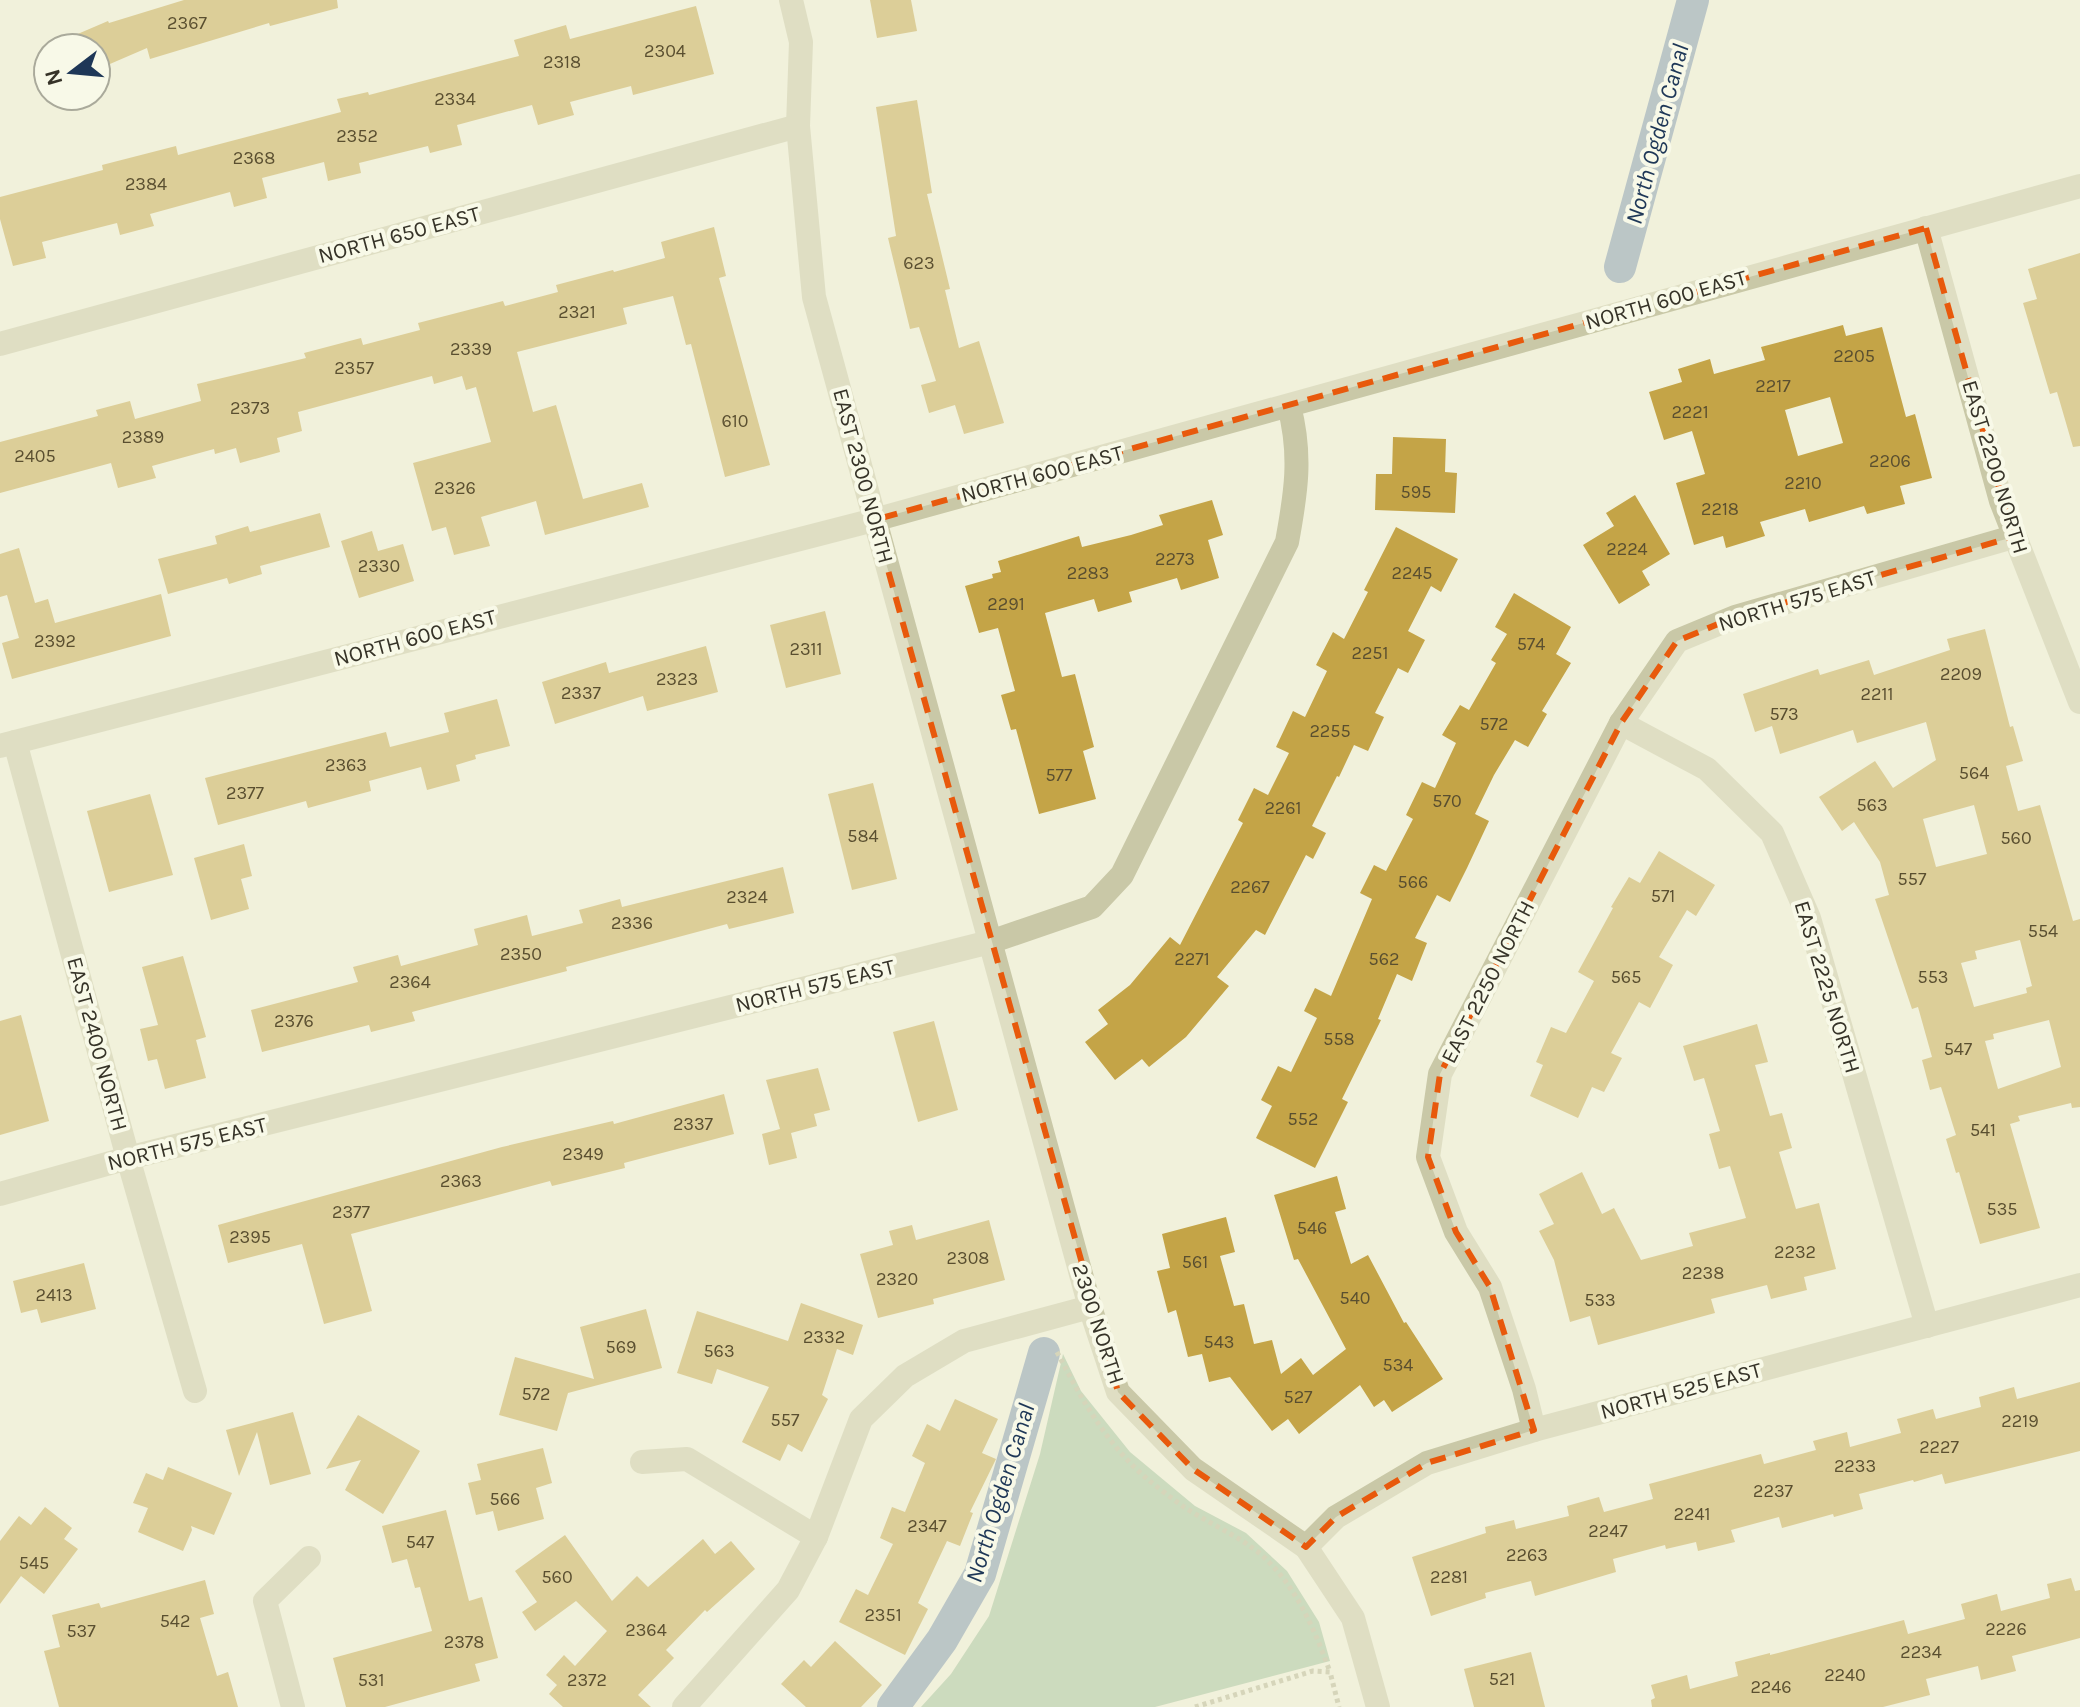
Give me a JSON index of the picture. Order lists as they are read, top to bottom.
{
  "streets": {
    "street": [
      "NORTH 650 EAST",
      "NORTH 600 EAST",
      "EAST 2200 NORTH",
      "EAST 2300 NORTH",
      "NORTH 575 EAST",
      "EAST 2250 NORTH",
      "EAST 2225 NORTH",
      "EAST 2400 NORTH",
      "2300 NORTH",
      "NORTH 525 EAST"
    ]
  },
  "crossings": [
    ["NORTH 650 EAST", "EAST 2300 NORTH"],
    ["NORTH 600 EAST", "EAST 2200 NORTH"],
    ["NORTH 600 EAST", "EAST 2300 NORTH"],
    ["NORTH 600 EAST", "NORTH 575 EAST"],
    ["NORTH 600 EAST", "EAST 2400 NORTH"],
    ["EAST 2200 NORTH", "NORTH 575 EAST"],
    ["EAST 2300 NORTH", "NORTH 575 EAST"],
    ["EAST 2300 NORTH", "2300 NORTH"],
    ["NORTH 575 EAST", "EAST 2250 NORTH"],
    ["NORTH 575 EAST", "EAST 2225 NORTH"],
    ["NORTH 575 EAST", "EAST 2400 NORTH"],
    ["NORTH 575 EAST", "2300 NORTH"],
    ["EAST 2250 NORTH", "EAST 2225 NORTH"],
    ["EAST 2250 NORTH", "NORTH 525 EAST"],
    ["EAST 2225 NORTH", "NORTH 525 EAST"],
    ["2300 NORTH", "NORTH 525 EAST"]
  ],
  "water": ["North Ogden Canal"],
  "house_numbers": [
    "2367",
    "2304",
    "2318",
    "2334",
    "2352",
    "2368",
    "2384",
    "623",
    "2321",
    "2339",
    "2205",
    "2357",
    "2217",
    "2373",
    "2221",
    "610",
    "2389",
    "2405",
    "2206",
    "2210",
    "2326",
    "595",
    "2218",
    "2224",
    "2273",
    "2330",
    "2283",
    "2245",
    "2291",
    "2392",
    "574",
    "2311",
    "2251",
    "2209",
    "2323",
    "2337",
    "2211",
    "573",
    "572",
    "2255",
    "2363",
    "564",
    "577",
    "2377",
    "570",
    "563",
    "2261",
    "584",
    "560",
    "557",
    "566",
    "2267",
    "571",
    "2324",
    "2336",
    "554",
    "2350",
    "2271",
    "562",
    "565",
    "553",
    "2364",
    "2376",
    "558",
    "547",
    "552",
    "2337",
    "541",
    "2349",
    "2363",
    "535",
    "2377",
    "546",
    "2395",
    "2232",
    "2308",
    "561",
    "2238",
    "2320",
    "2413",
    "540",
    "533",
    "2332",
    "543",
    "569",
    "563",
    "534",
    "572",
    "527",
    "557",
    "2219",
    "2227",
    "2233",
    "2237",
    "566",
    "2241",
    "2347",
    "2247",
    "547",
    "2263",
    "545",
    "560",
    "2281",
    "2351",
    "542",
    "2226",
    "2364",
    "537",
    "2378",
    "2234",
    "2240",
    "521",
    "531",
    "2372",
    "2246"
  ],
  "north": "left"
}
